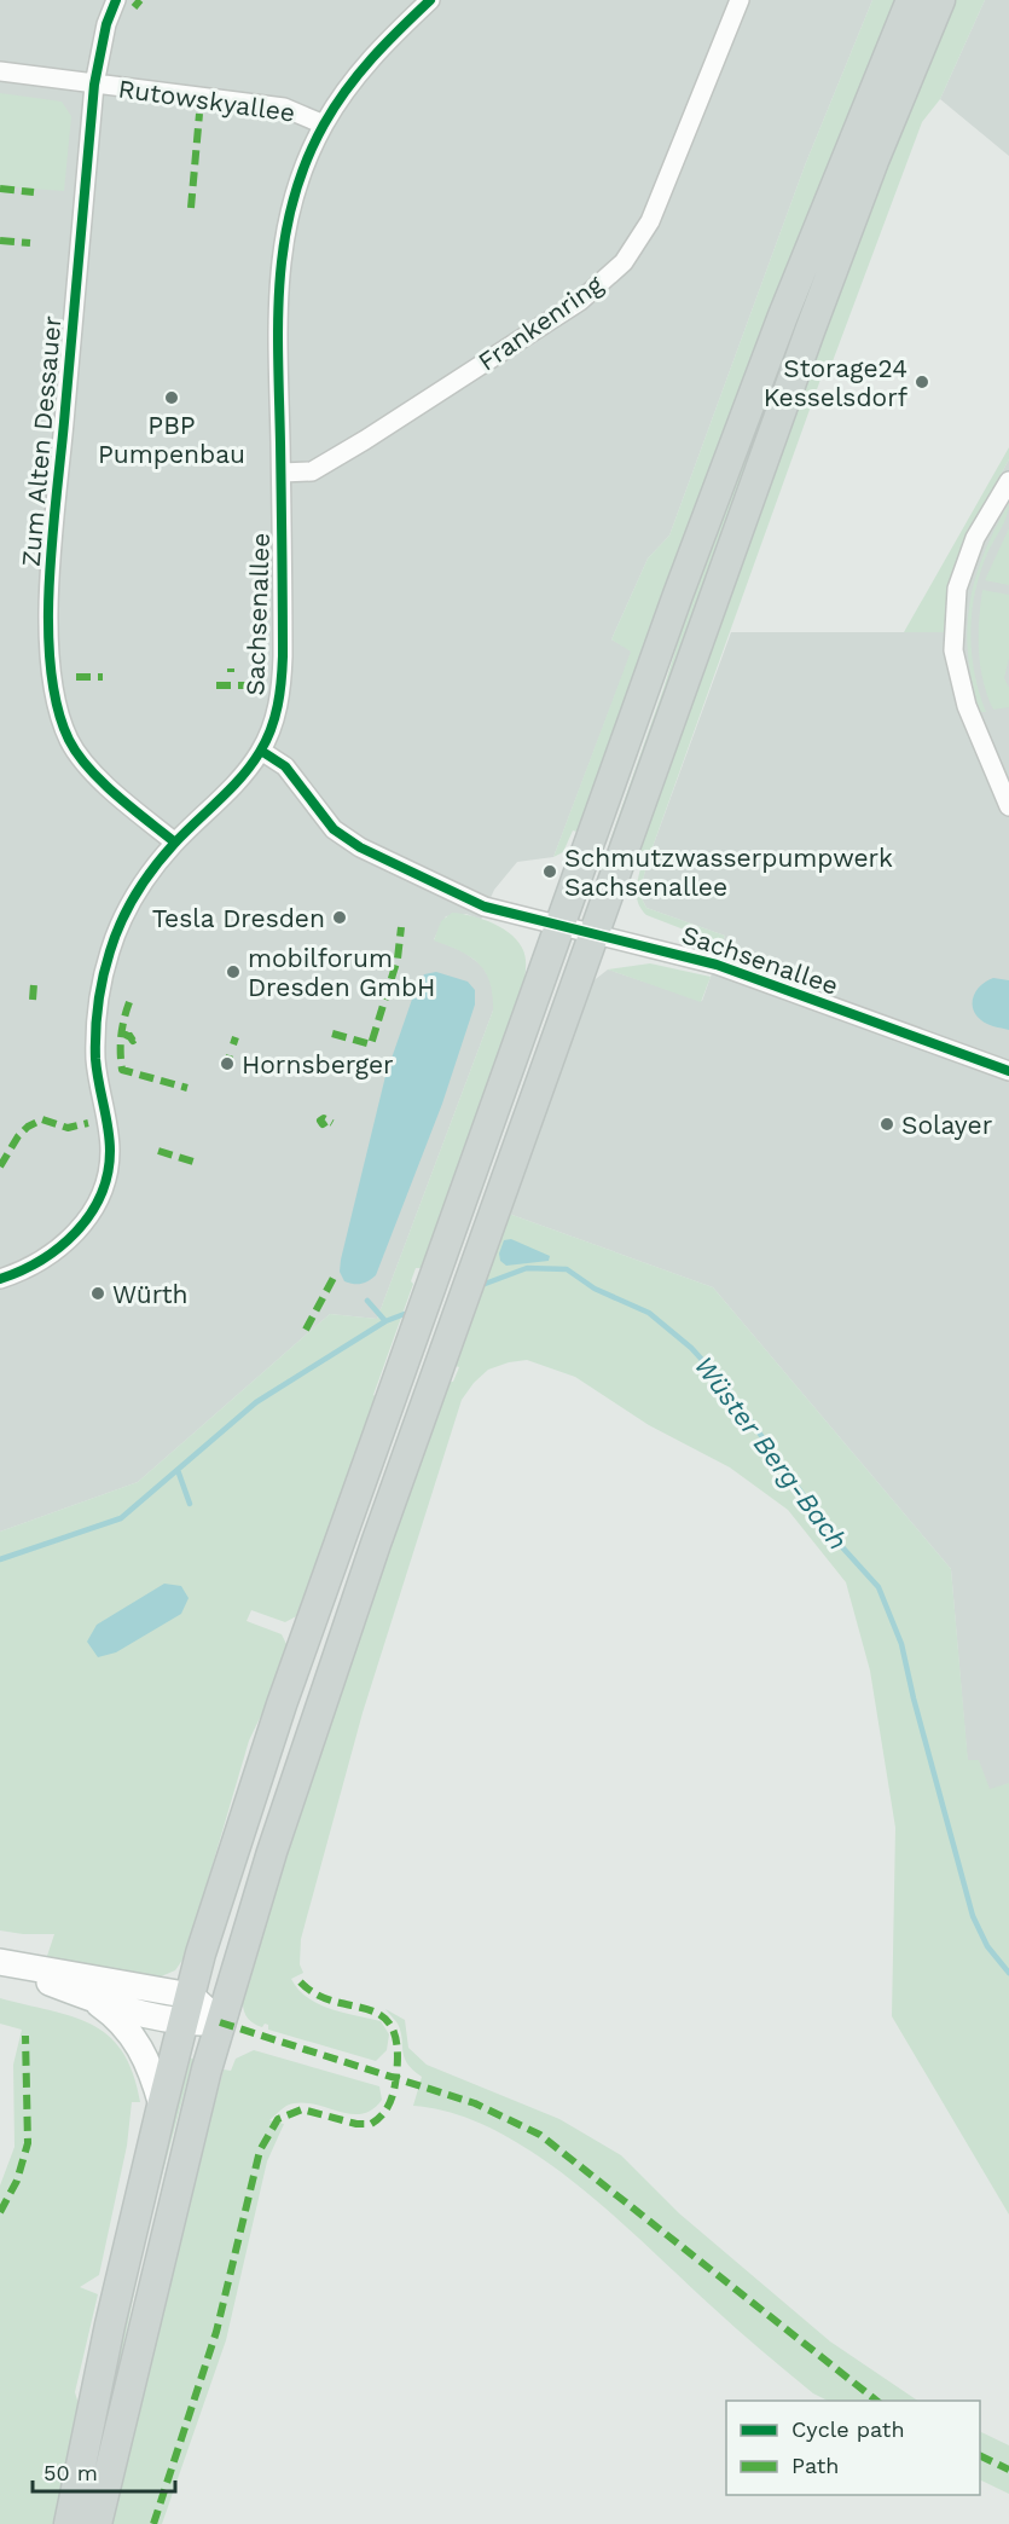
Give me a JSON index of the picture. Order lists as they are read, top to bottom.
{
  "streets": {
    "street": [
      "Rutowskyallee",
      "Frankenring",
      "Zum Alten Dessauer",
      "Sachsenallee"
    ]
  },
  "crossings": [
    ["Rutowskyallee", "Zum Alten Dessauer"],
    ["Rutowskyallee", "Sachsenallee"],
    ["Frankenring", "Sachsenallee"]
  ],
  "water": ["Wüster Berg-Bach"],
  "places": [
    "Storage24 Kesselsdorf",
    "PBP Pumpenbau",
    "Schmutzwasserpumpwerk Sachsenallee",
    "Tesla Dresden",
    "mobilforum Dresden GmbH",
    "Hornsberger",
    "Solayer",
    "Würth"
  ],
  "legend": ["Cycle path", "Path"],
  "scale_bar": "50 m"
}
